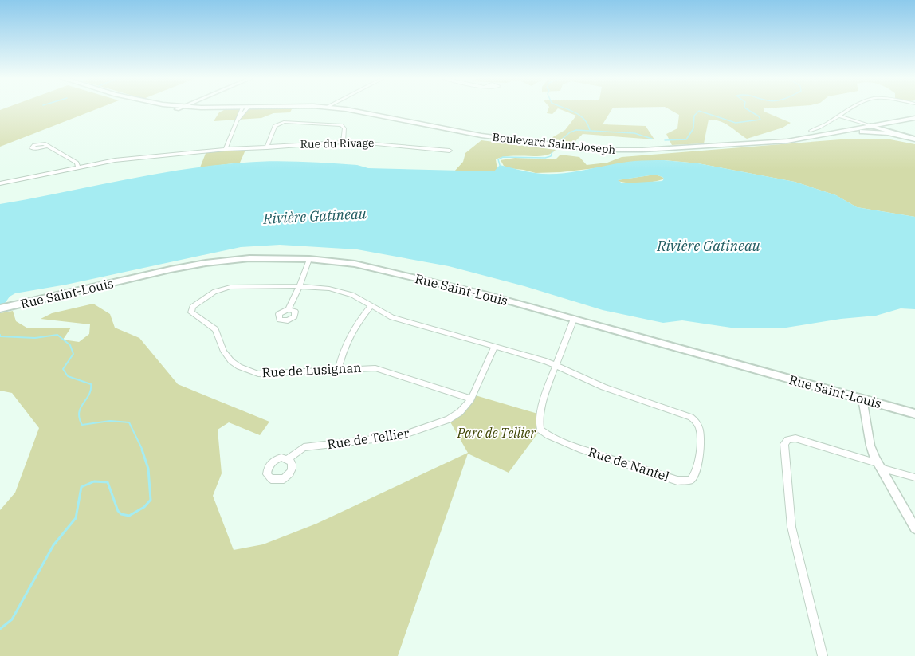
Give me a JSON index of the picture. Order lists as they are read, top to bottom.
{
  "streets": {
    "main road": ["Boulevard Saint-Joseph", "Rue Saint-Louis"],
    "street": [
      "Rue du Rivage",
      "Rue de Lusignan",
      "Rue de Tellier",
      "Rue de Nantel"
    ]
  },
  "crossings": [
    ["Rue Saint-Louis", "Rue de Nantel"],
    ["Rue de Lusignan", "Rue de Tellier"],
    ["Rue de Lusignan", "Rue de Nantel"]
  ],
  "water": ["Rivière Gatineau"],
  "parks": ["Parc de Tellier"]
}
